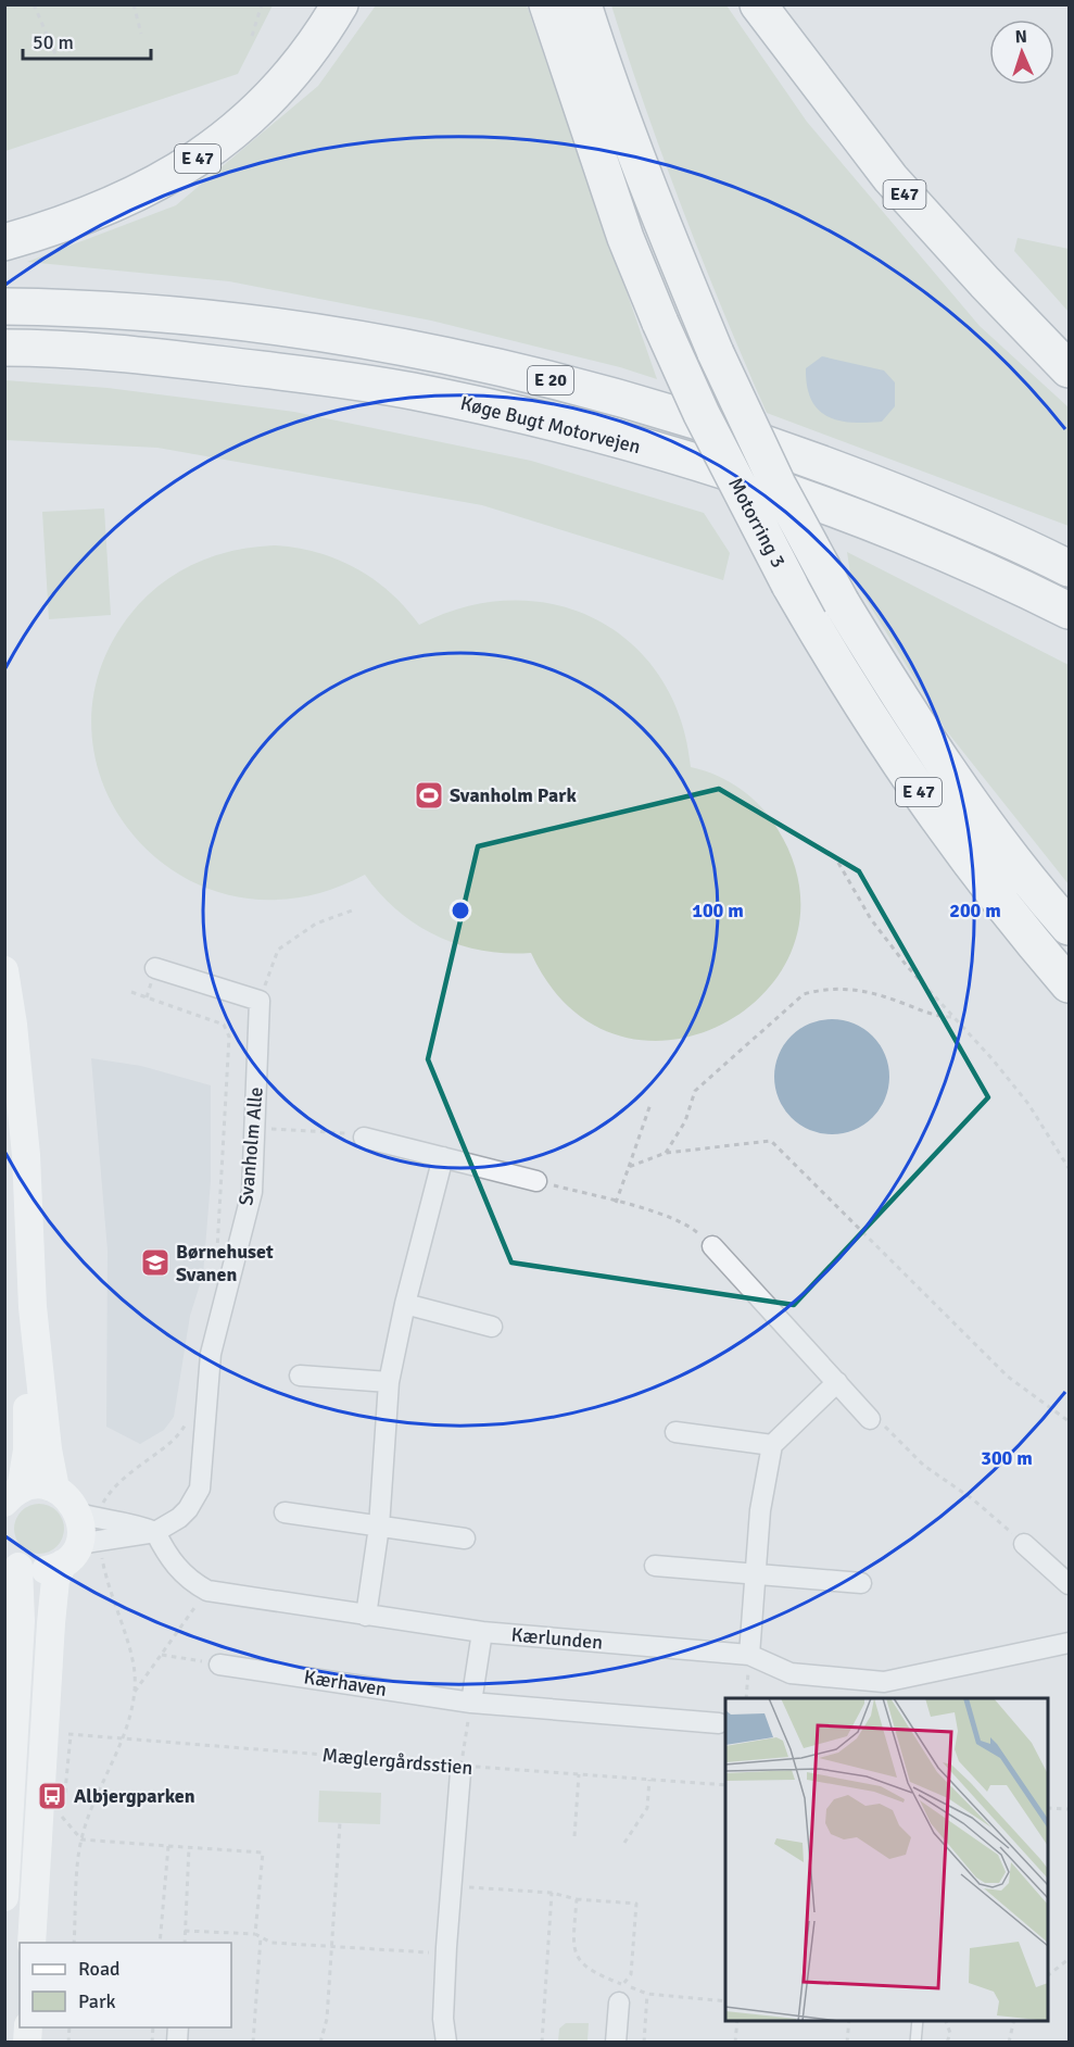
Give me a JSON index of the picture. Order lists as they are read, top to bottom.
{
  "streets": {
    "highway": [
      "E 47",
      "E47",
      "E 20",
      "Køge Bugt Motorvejen",
      "Motorring 3"
    ],
    "street": ["Svanholm Alle", "Kærlunden", "Kærhaven"],
    "path": ["Mæglergårdsstien"]
  },
  "crossings": [
    ["Svanholm Alle", "Kærlunden"]
  ],
  "places": {
    "sports": ["Svanholm Park"],
    "school or university": ["Børnehuset Svanen"],
    "bus stop": ["Albjergparken"]
  },
  "legend": ["Road", "Park"],
  "scale_bar": "50 m",
  "north": "top",
  "rings": ["100 m", "200 m", "300 m"]
}
